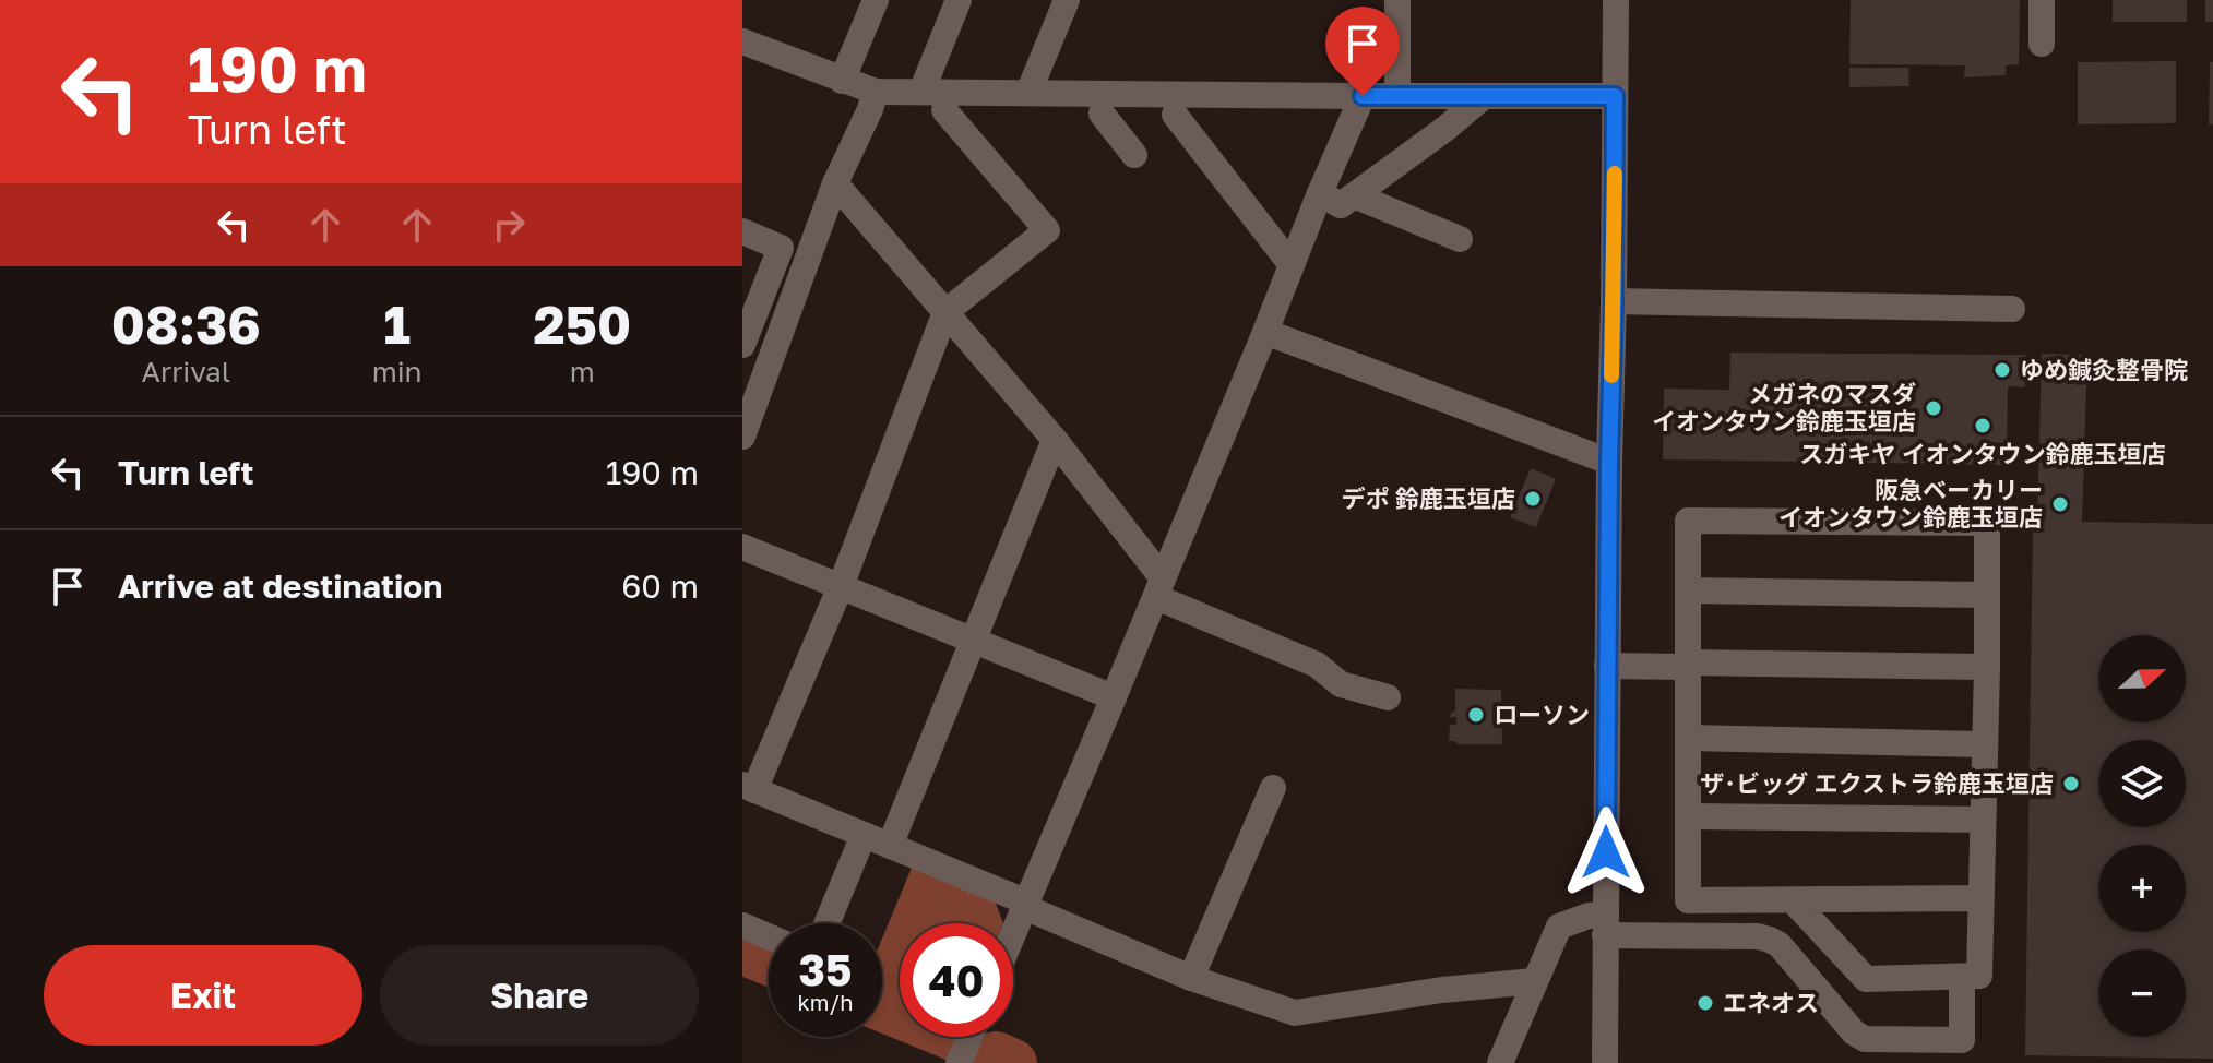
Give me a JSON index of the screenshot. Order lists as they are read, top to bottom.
{
  "places": [
    "ゆめ鍼灸整骨院",
    "メガネのマスダ イオンタウン鈴鹿玉垣店",
    "スガキヤ イオンタウン鈴鹿玉垣店",
    "デポ 鈴鹿玉垣店",
    "阪急ベーカリー イオンタウン鈴鹿玉垣店",
    "ローソン",
    "ザ･ビッグ エクストラ鈴鹿玉垣店",
    "エネオス"
  ],
  "north": "right",
  "page": {
    "turn": ["190 m", "Turn left"],
    "eta": [
      "08:36",
      "Arrival",
      "1",
      "min",
      "250",
      "m"
    ],
    "list": [
      {
        "name": "Turn left",
        "value": "190 m"
      },
      {
        "name": "Arrive at destination",
        "value": "60 m"
      }
    ],
    "map_buttons": ["+", "−"],
    "speed": "35 km/h",
    "limit": "40",
    "buttons": ["Exit", "Share"]
  }
}
